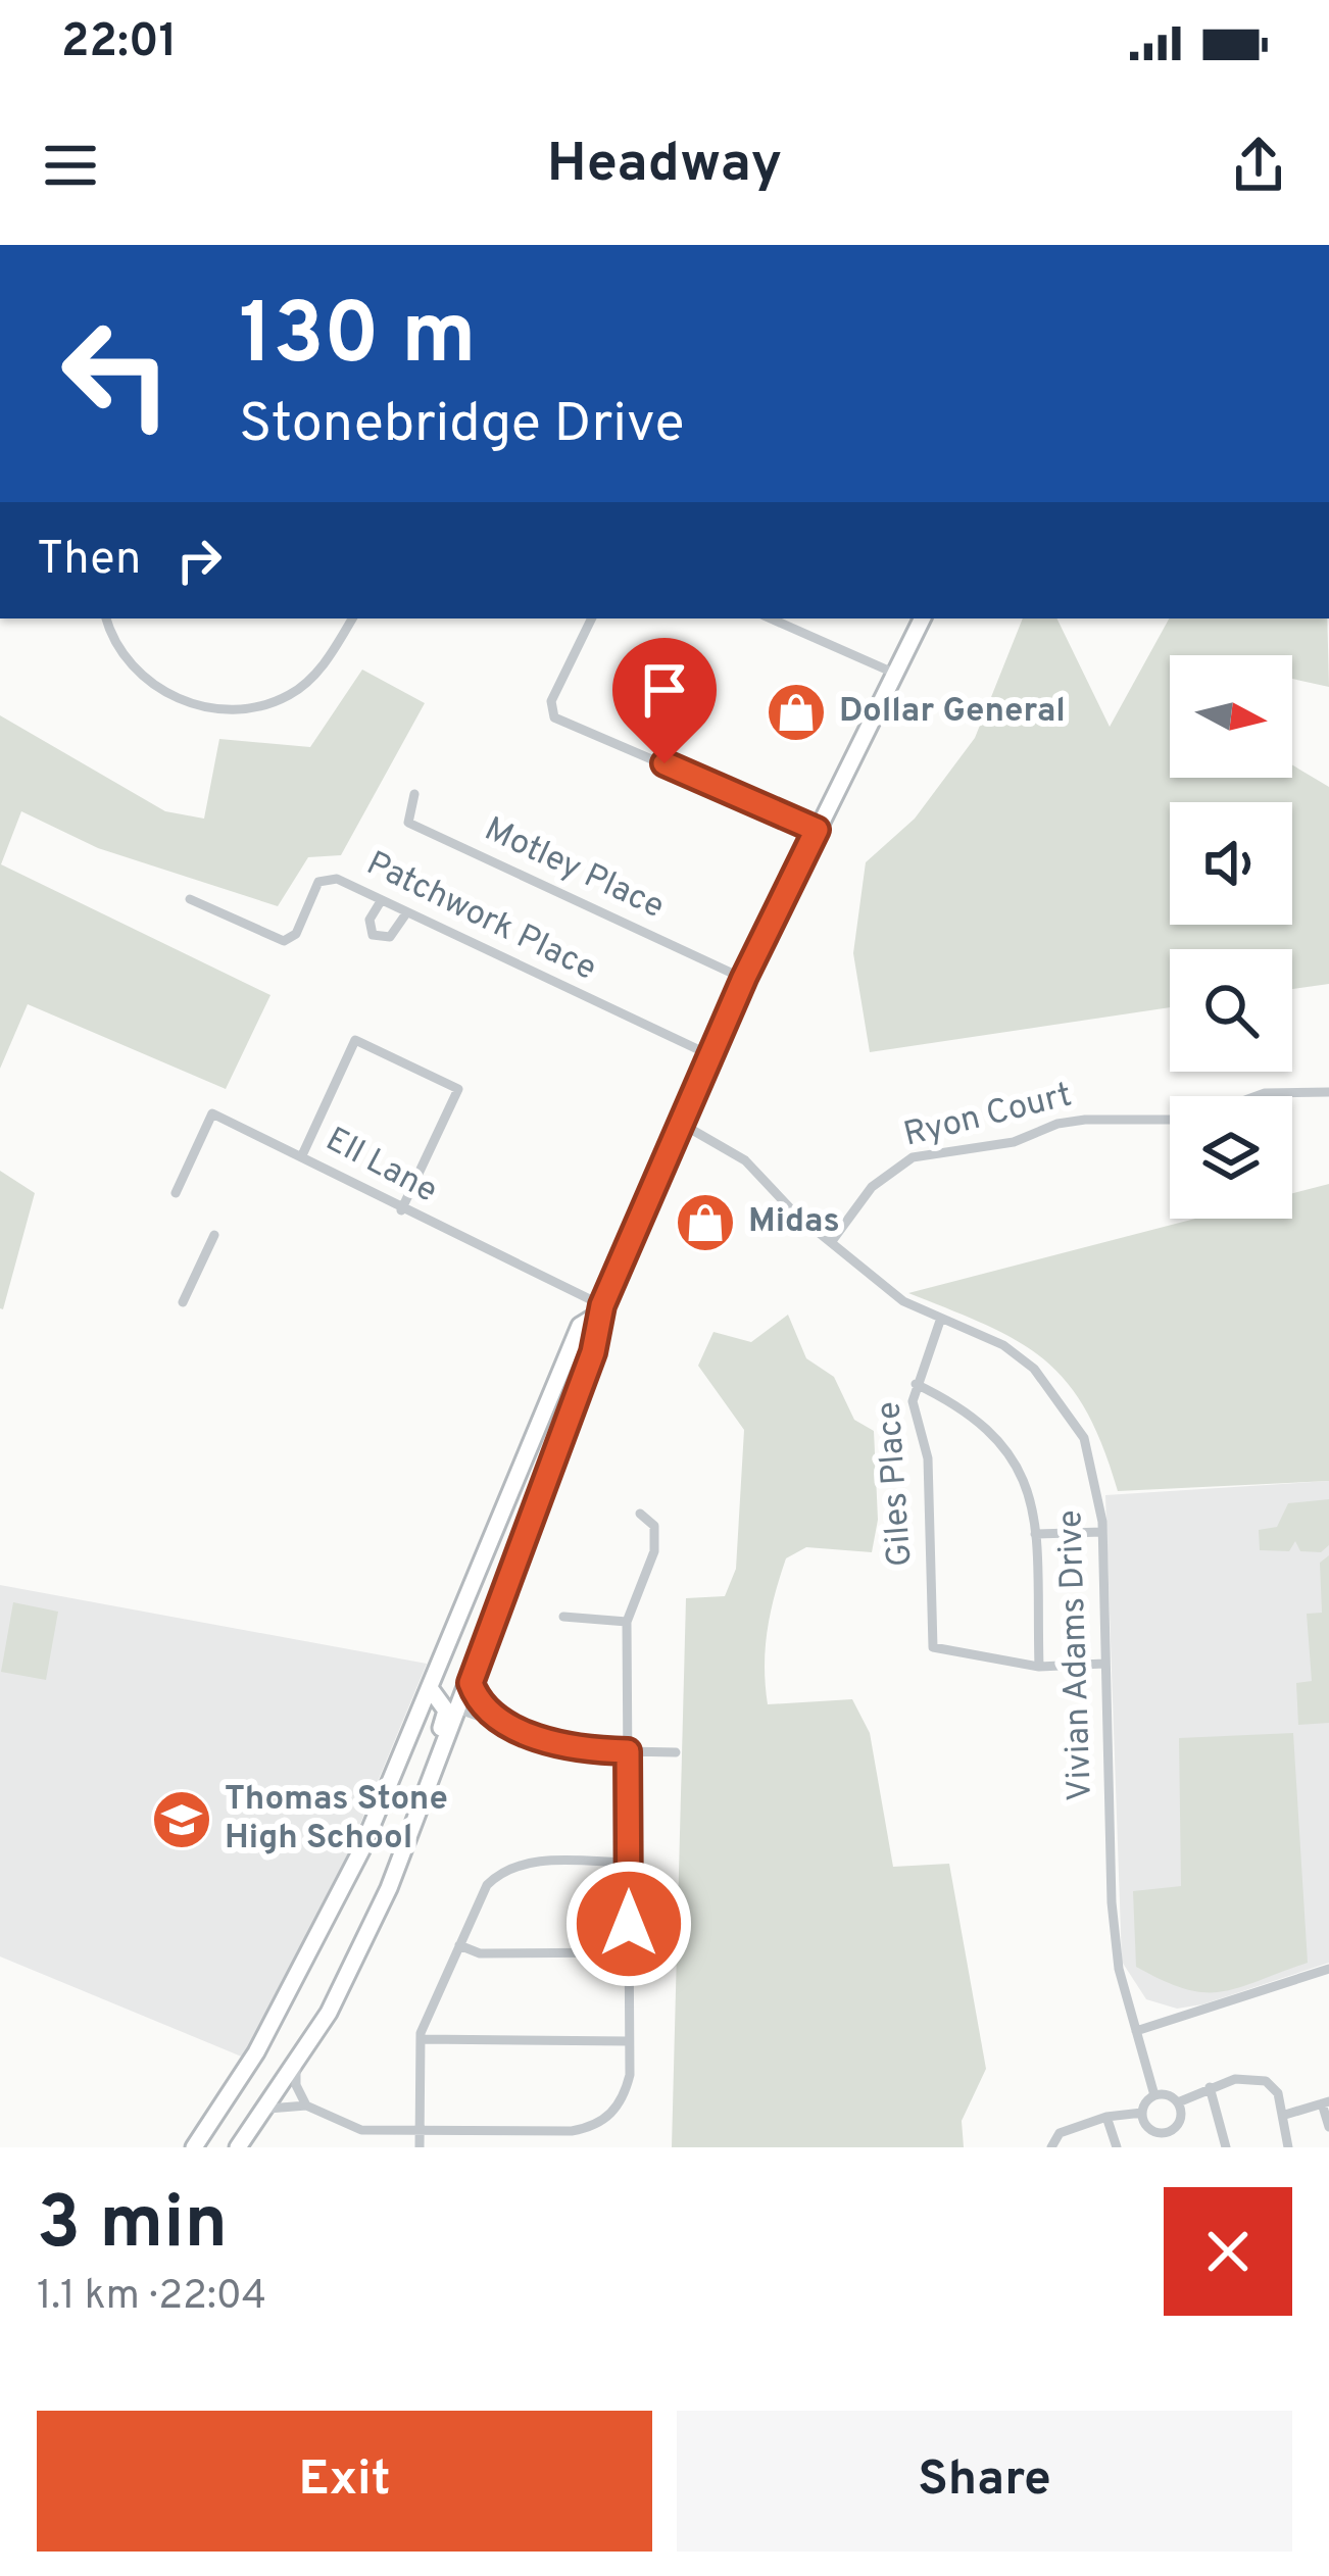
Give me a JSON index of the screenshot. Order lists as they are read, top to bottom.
{
  "streets": {
    "street": [
      "Motley Place",
      "Patchwork Place",
      "Ryon Court",
      "Ell Lane",
      "Giles Place",
      "Vivian Adams Drive"
    ]
  },
  "crossings": [
    ["Ryon Court", "Vivian Adams Drive"],
    ["Giles Place", "Vivian Adams Drive"]
  ],
  "places": {
    "shop": ["Dollar General", "Midas"],
    "school or university": ["Thomas Stone High School"]
  },
  "north": "right",
  "page": {
    "status": "22:01",
    "header": "Headway",
    "turn": ["130 m", "Stonebridge Drive"],
    "then": "Then",
    "heading": ["3 min", "1.1 km · 22:04"],
    "buttons": ["Exit", "Share"]
  }
}
